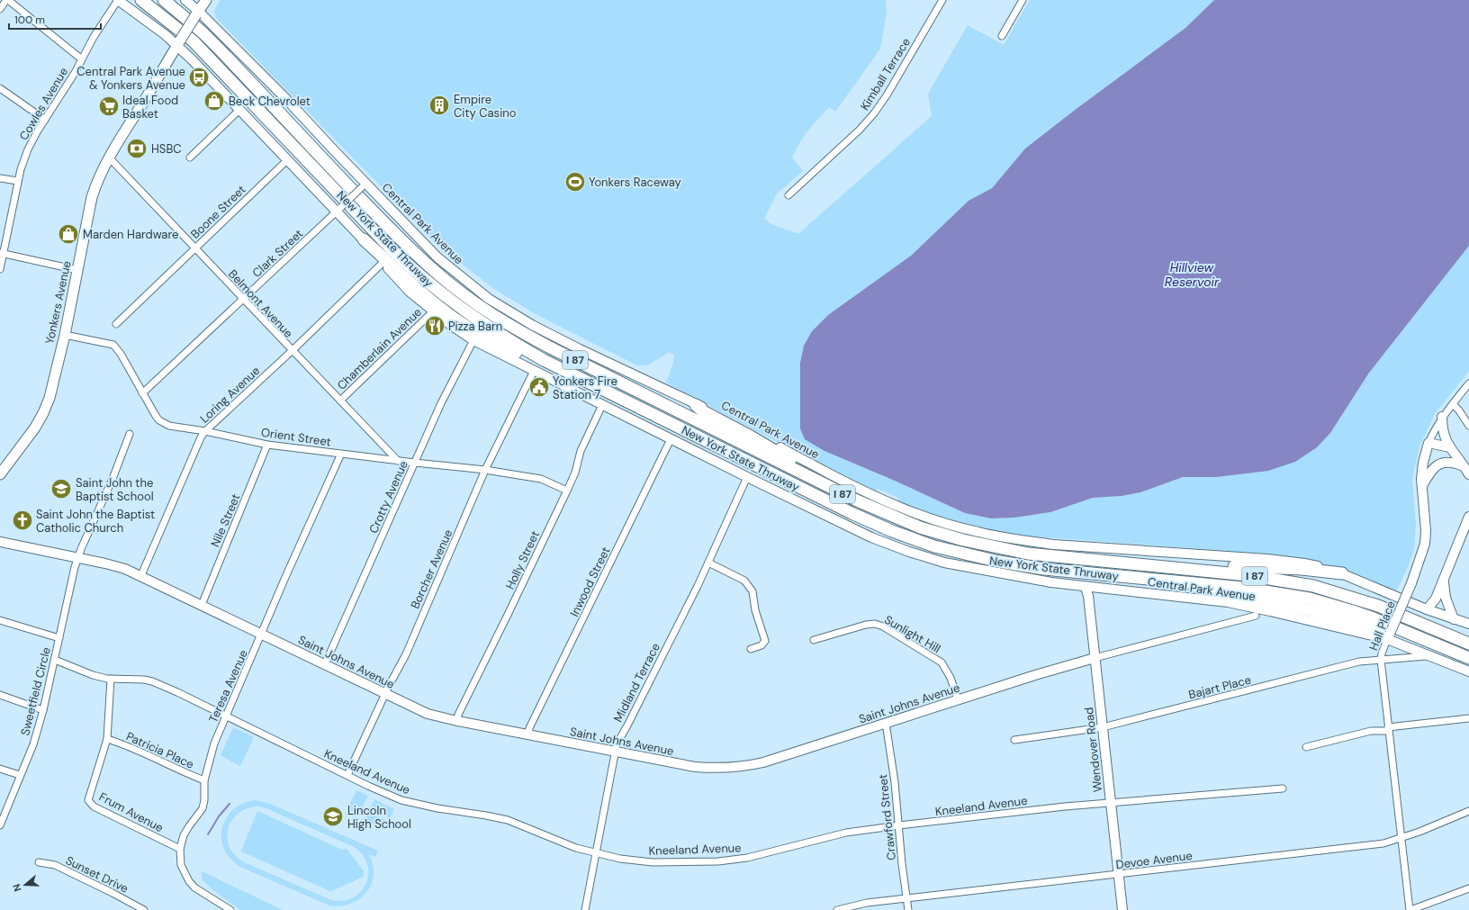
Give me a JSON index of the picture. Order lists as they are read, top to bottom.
{
  "streets": {
    "highway": ["New York State Thruway", "I 87"],
    "main road": [
      "Central Park Avenue",
      "Yonkers Avenue",
      "Hall Place",
      "Saint Johns Avenue",
      "Wendover Road"
    ],
    "street": [
      "Kimball Terrace",
      "Cowles Avenue",
      "Boone Street",
      "Clark Street",
      "Belmont Avenue",
      "Chamberlain Avenue",
      "Loring Avenue",
      "Orient Street",
      "Crotty Avenue",
      "Nile Street",
      "Holly Street",
      "Borcher Avenue",
      "Inwood Street",
      "Sunlight Hill",
      "Midland Terrace",
      "Teresa Avenue",
      "Bajart Place",
      "Sweetfield Circle",
      "Patricia Place",
      "Kneeland Avenue",
      "Frum Avenue",
      "Crawford Street",
      "Devoe Avenue",
      "Sunset Drive"
    ]
  },
  "crossings": [
    ["Cowles Avenue", "Central Park Avenue"],
    ["Boone Street", "Central Park Avenue"],
    ["Boone Street", "Belmont Avenue"],
    ["Central Park Avenue", "Clark Street"],
    ["Central Park Avenue", "Yonkers Avenue"],
    ["Central Park Avenue", "Chamberlain Avenue"],
    ["Central Park Avenue", "Loring Avenue"],
    ["Central Park Avenue", "Crotty Avenue"],
    ["Central Park Avenue", "Holly Street"],
    ["Central Park Avenue", "Borcher Avenue"],
    ["Central Park Avenue", "Inwood Street"],
    ["Central Park Avenue", "Hall Place"],
    ["Central Park Avenue", "Midland Terrace"],
    ["Central Park Avenue", "Bajart Place"],
    ["Central Park Avenue", "Wendover Road"],
    ["Clark Street", "Belmont Avenue"],
    ["Clark Street", "Orient Street"],
    ["Yonkers Avenue", "Belmont Avenue"],
    ["Yonkers Avenue", "Orient Street"],
    ["Belmont Avenue", "Chamberlain Avenue"],
    ["Belmont Avenue", "Loring Avenue"],
    ["Belmont Avenue", "Orient Street"],
    ["Loring Avenue", "Orient Street"],
    ["Loring Avenue", "Saint Johns Avenue"],
    ["Orient Street", "Crotty Avenue"],
    ["Orient Street", "Nile Street"],
    ["Orient Street", "Holly Street"],
    ["Orient Street", "Borcher Avenue"],
    ["Orient Street", "Teresa Avenue"],
    ["Crotty Avenue", "Saint Johns Avenue"],
    ["Nile Street", "Saint Johns Avenue"],
    ["Holly Street", "Saint Johns Avenue"],
    ["Borcher Avenue", "Saint Johns Avenue"],
    ["Borcher Avenue", "Kneeland Avenue"],
    ["Inwood Street", "Saint Johns Avenue"],
    ["Hall Place", "Bajart Place"],
    ["Hall Place", "Devoe Avenue"],
    ["Sunlight Hill", "Saint Johns Avenue"],
    ["Saint Johns Avenue", "Midland Terrace"],
    ["Saint Johns Avenue", "Teresa Avenue"],
    ["Saint Johns Avenue", "Sweetfield Circle"],
    ["Saint Johns Avenue", "Wendover Road"],
    ["Saint Johns Avenue", "Crawford Street"],
    ["Midland Terrace", "Kneeland Avenue"],
    ["Teresa Avenue", "Patricia Place"],
    ["Teresa Avenue", "Kneeland Avenue"],
    ["Teresa Avenue", "Frum Avenue"],
    ["Bajart Place", "Wendover Road"],
    ["Sweetfield Circle", "Kneeland Avenue"],
    ["Patricia Place", "Frum Avenue"],
    ["Wendover Road", "Kneeland Avenue"],
    ["Wendover Road", "Devoe Avenue"],
    ["Kneeland Avenue", "Frum Avenue"],
    ["Kneeland Avenue", "Crawford Street"],
    ["Crawford Street", "Devoe Avenue"]
  ],
  "water": ["Hillview Reservoir"],
  "places": {
    "bus stop": ["Central Park Avenue & Yonkers Avenue"],
    "shop": ["Beck Chevrolet", "Marden Hardware"],
    "building": ["Empire City Casino"],
    "supermarket": ["Ideal Food Basket"],
    "bank": ["HSBC"],
    "sports": ["Yonkers Raceway"],
    "restaurant": ["Pizza Barn"],
    "public building": ["Yonkers Fire Station 7"],
    "school or university": ["Saint John the Baptist School", "Lincoln High School"],
    "church": ["Saint John the Baptist Catholic Church"]
  },
  "scale_bar": "100 m",
  "north": "left"
}
